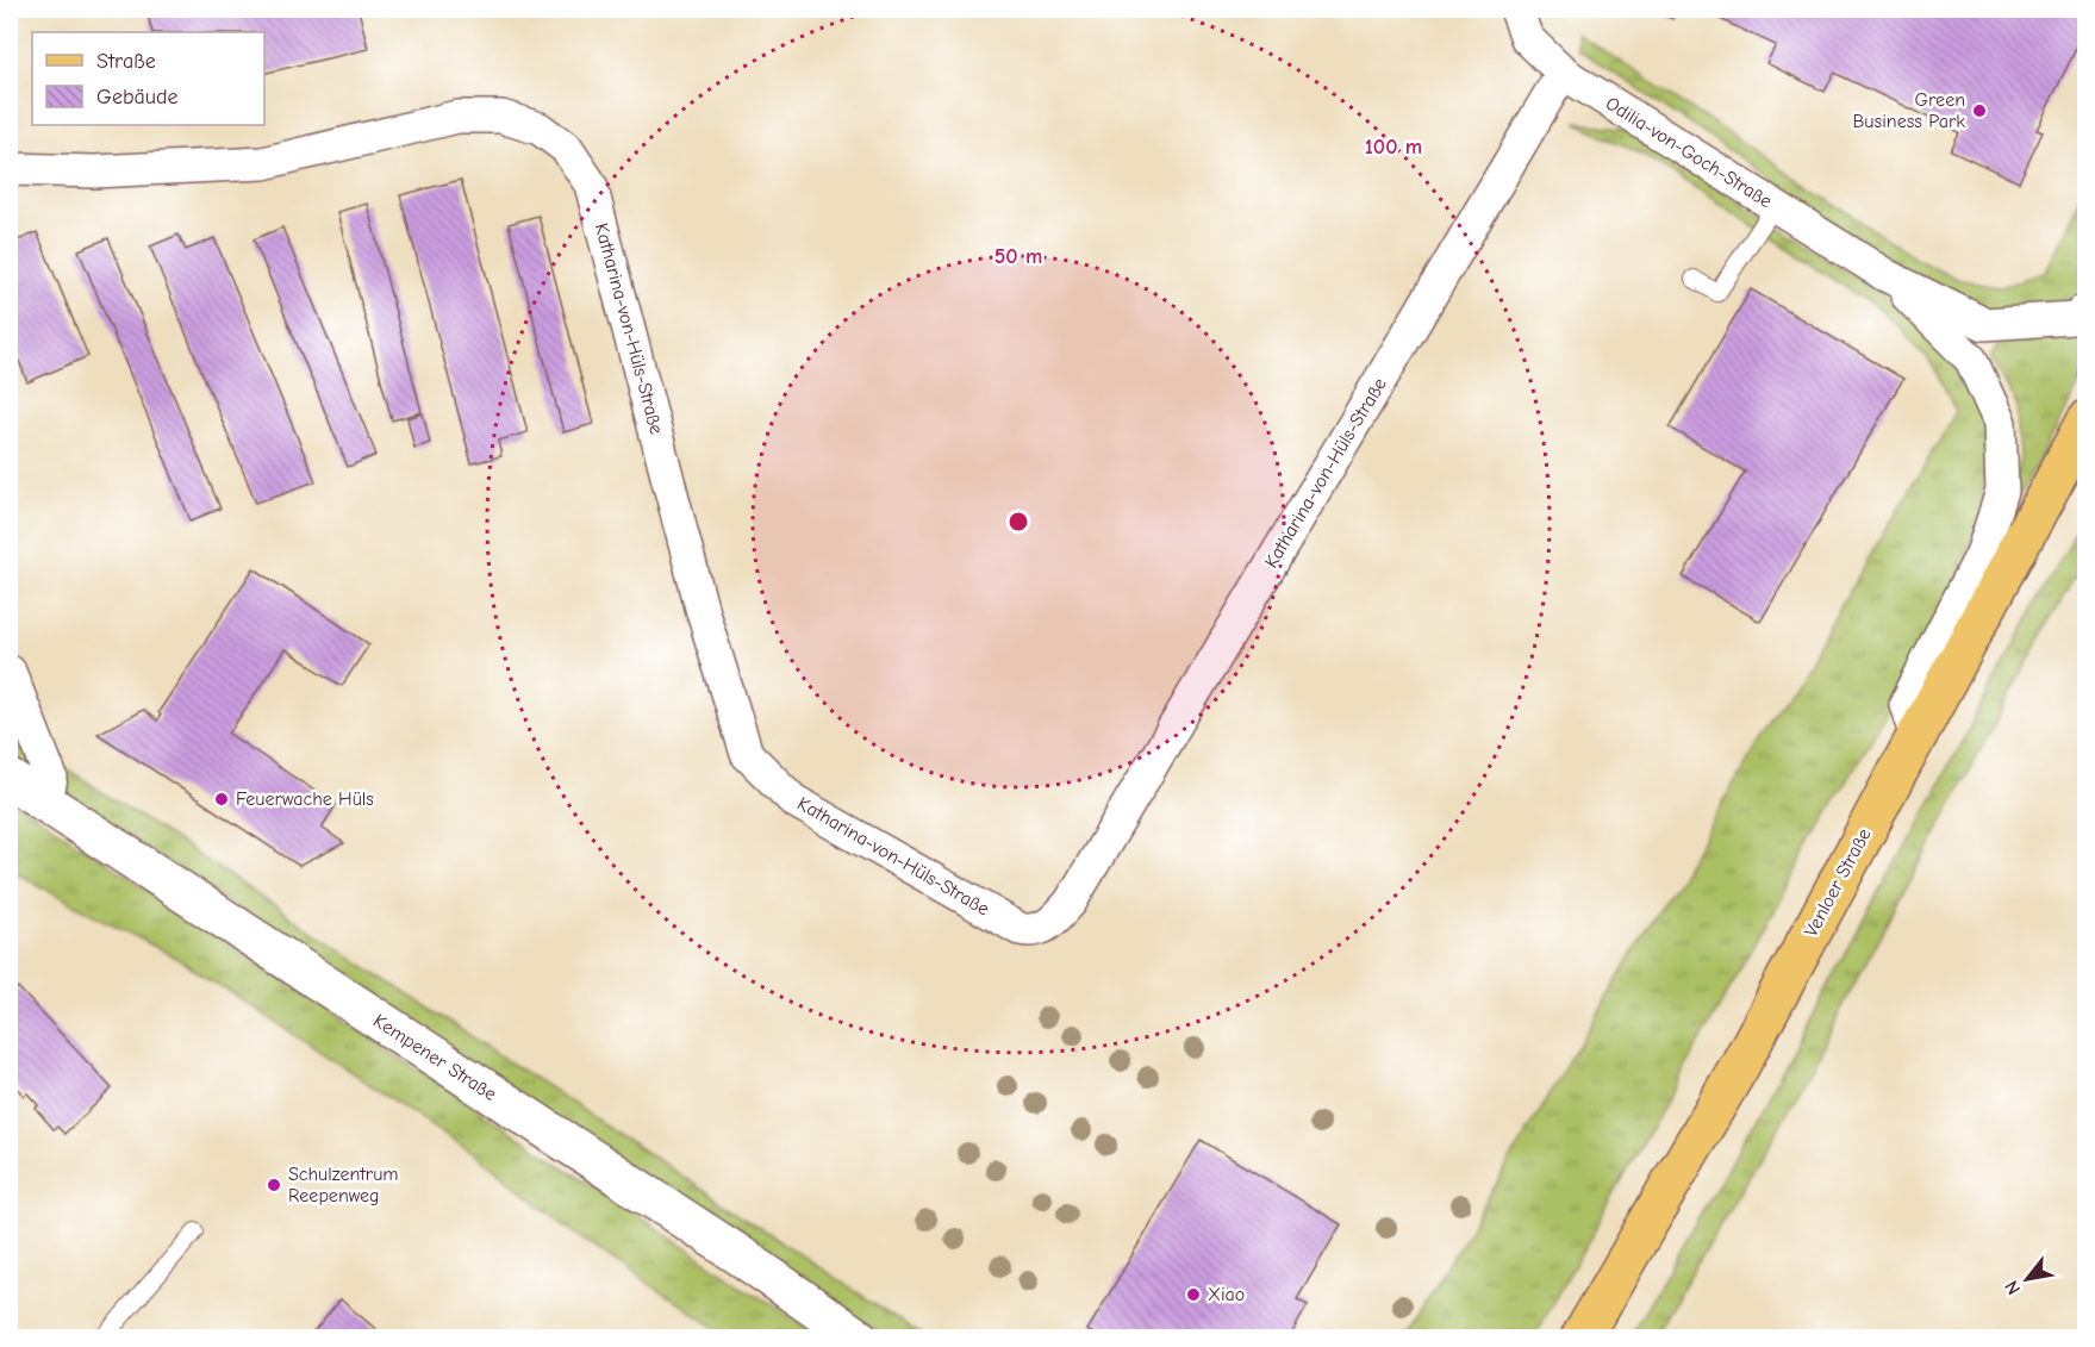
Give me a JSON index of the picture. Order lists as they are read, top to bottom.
{
  "streets": {
    "main road": ["Venloer Straße"],
    "street": ["Odilia-von-Goch-Straße", "Katharina-von-Hüls-Straße", "Kempener Straße"]
  },
  "crossings": [
    ["Odilia-von-Goch-Straße", "Katharina-von-Hüls-Straße"]
  ],
  "places": [
    "Green Business Park",
    "Feuerwache Hüls",
    "Schulzentrum Reepenweg",
    "Xiao"
  ],
  "legend": ["Straße", "Gebäude"],
  "north": "bottom left",
  "rings": ["100 m", "50 m"]
}
